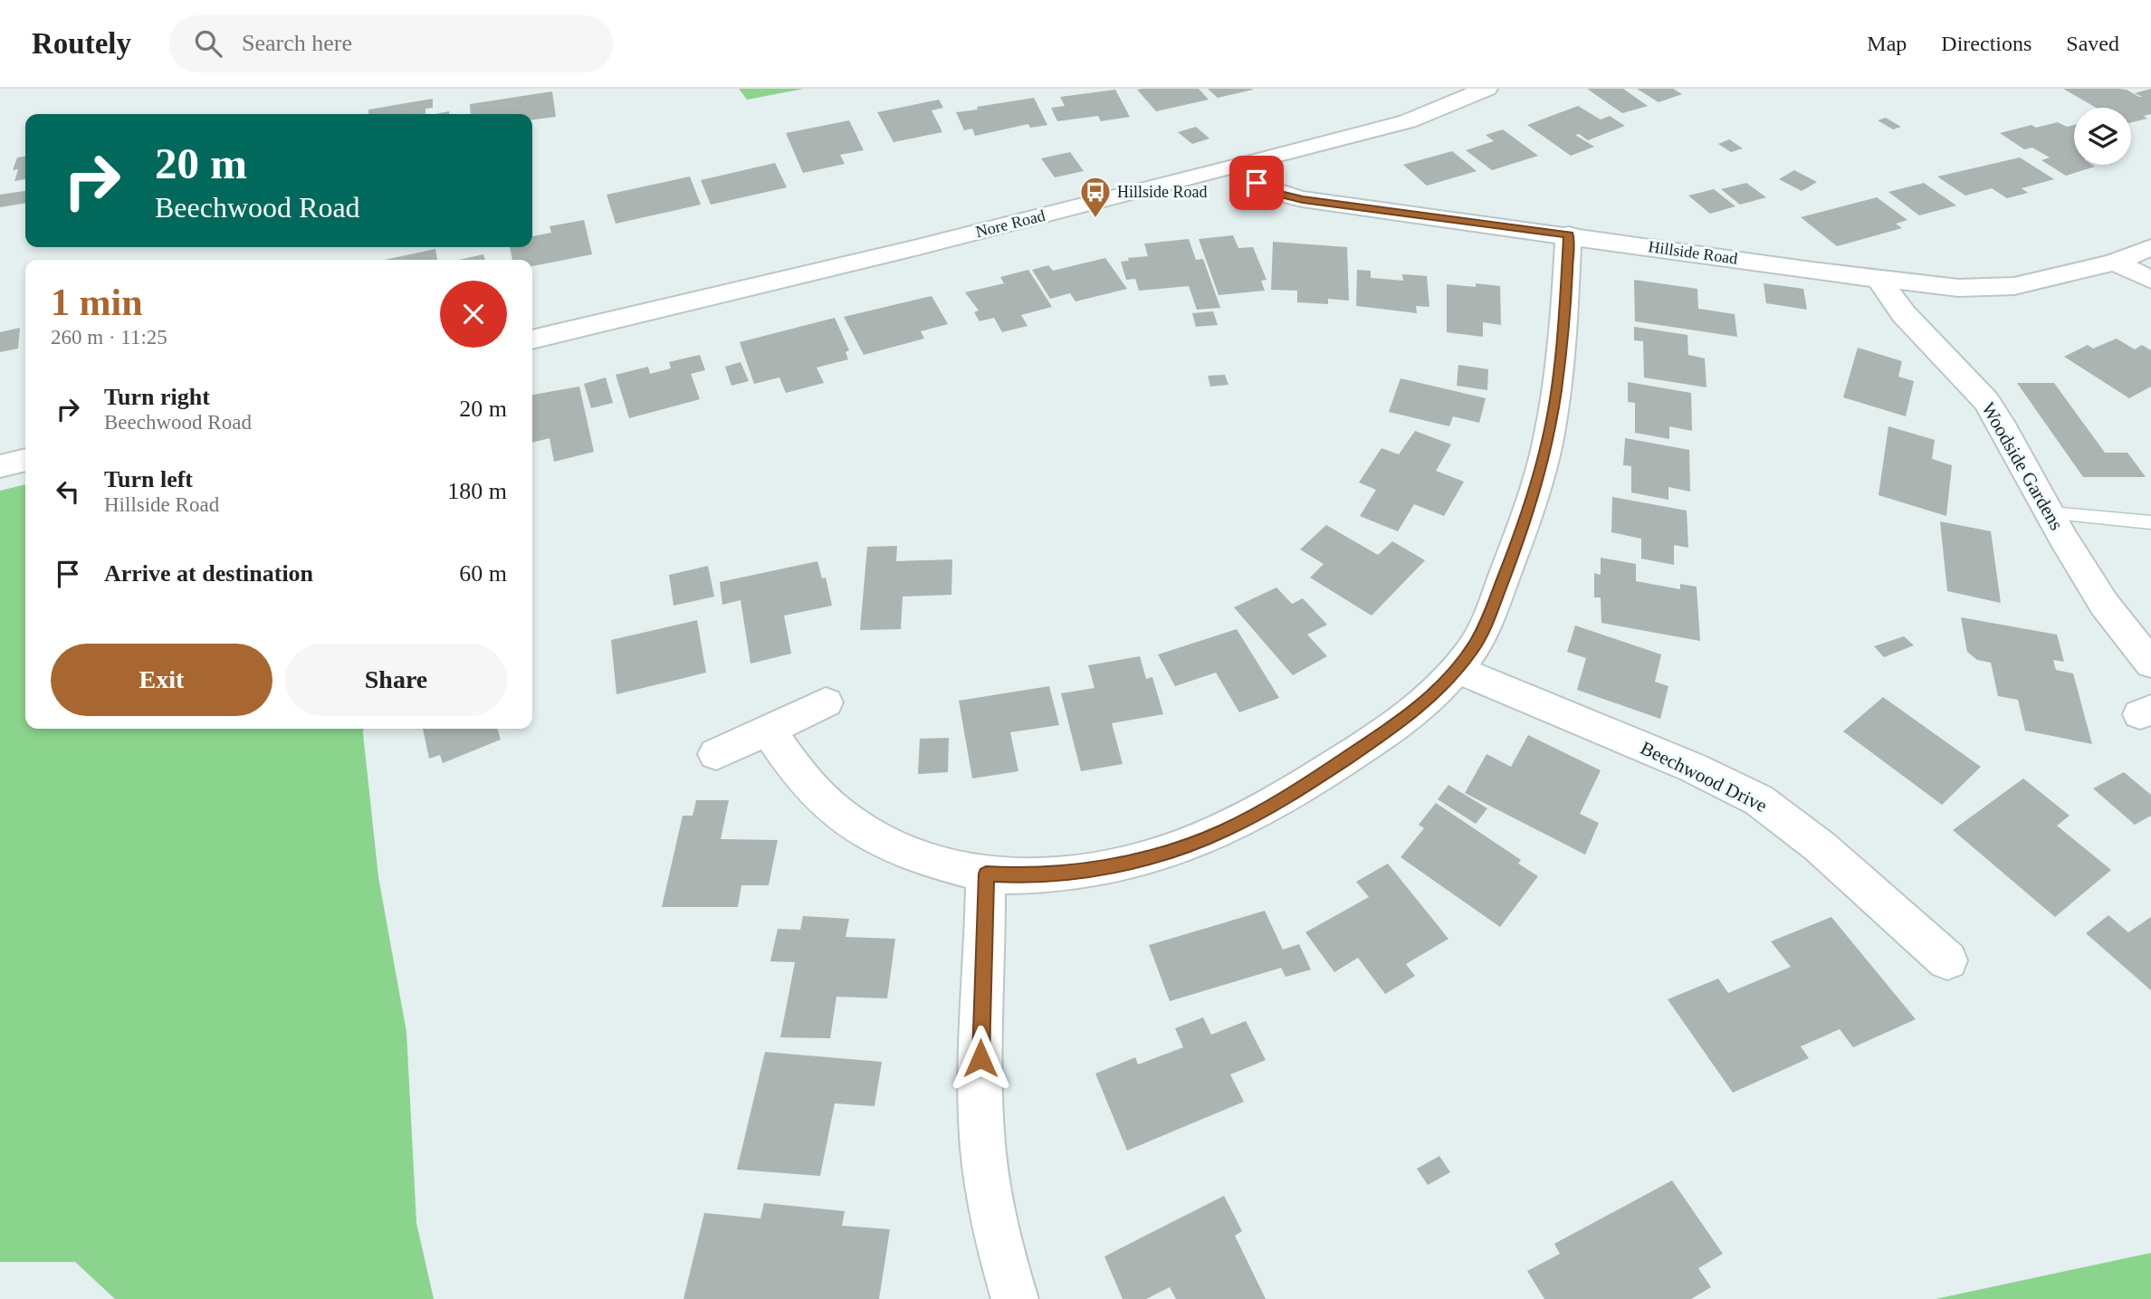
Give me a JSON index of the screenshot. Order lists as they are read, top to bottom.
{
  "streets": {
    "street": [
      "Nore Road",
      "Hillside Road",
      "Woodside Gardens",
      "Beechwood Drive"
    ]
  },
  "crossings": [
    ["Nore Road", "Hillside Road"],
    ["Hillside Road", "Woodside Gardens"]
  ],
  "places": {
    "bus stop": ["Hillside Road"]
  },
  "page": {
    "header": "Routely",
    "search": "Search here",
    "nav": ["Map", "Directions", "Saved"],
    "turn": ["20 m", "Beechwood Road"],
    "heading": ["1 min", "260 m · 11:25"],
    "list": [
      {
        "name": "Turn right",
        "note": "Beechwood Road",
        "value": "20 m"
      },
      {
        "name": "Turn left",
        "note": "Hillside Road",
        "value": "180 m"
      },
      {
        "name": "Arrive at destination",
        "value": "60 m"
      }
    ],
    "buttons": ["Exit", "Share"]
  }
}
